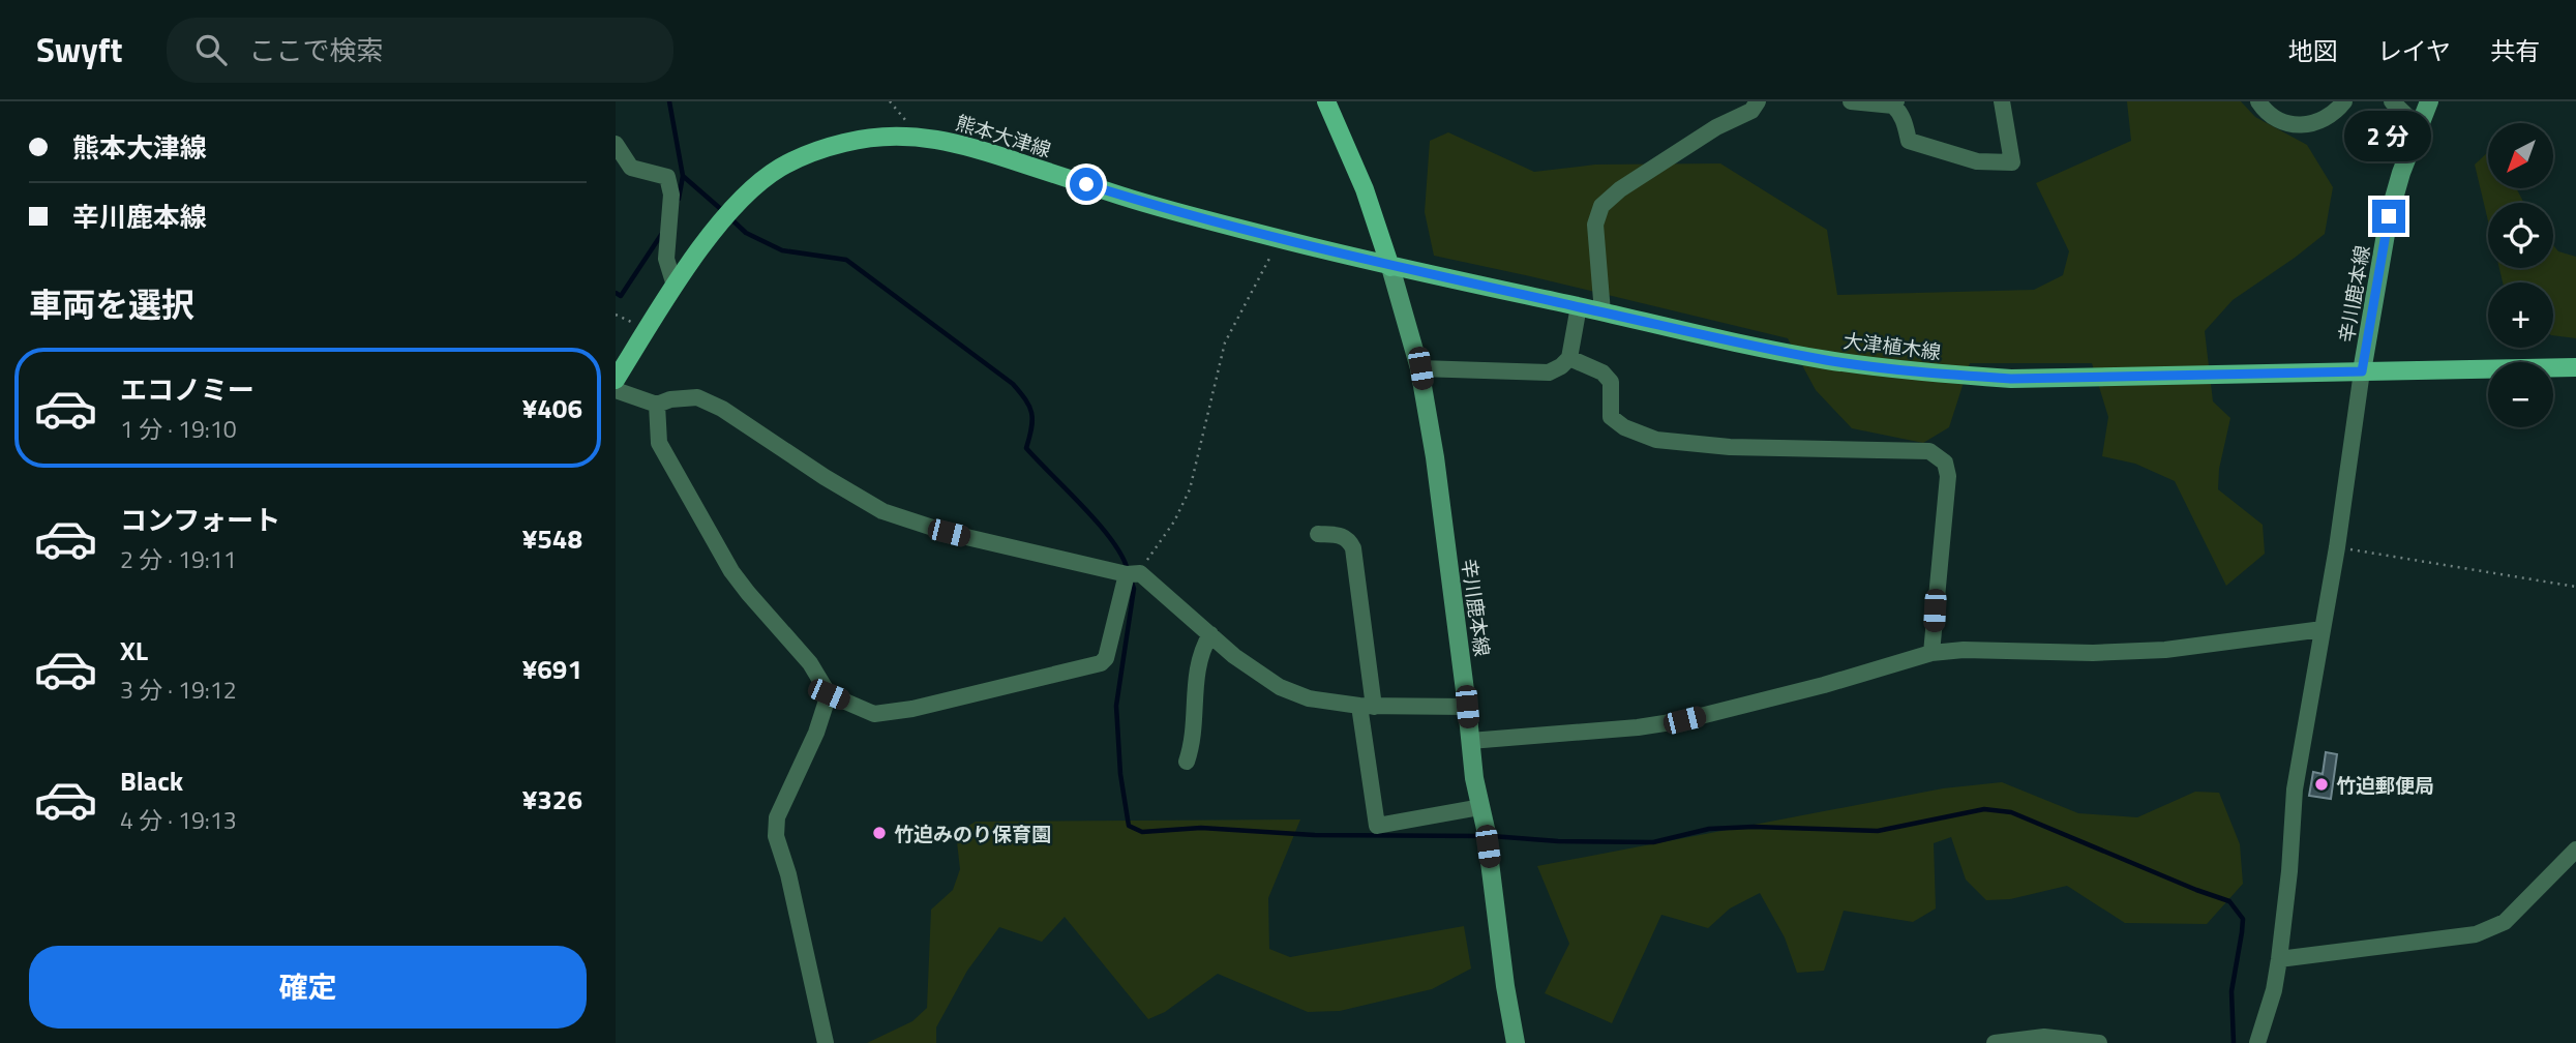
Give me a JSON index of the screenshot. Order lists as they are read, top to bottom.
{
  "streets": {
    "main road": ["熊本大津線", "辛川鹿本線", "大津植木線"]
  },
  "crossings": [
    ["熊本大津線", "辛川鹿本線"],
    ["熊本大津線", "大津植木線"],
    ["辛川鹿本線", "大津植木線"]
  ],
  "places": ["竹迫郵便局", "竹迫みのり保育園"],
  "north": "bottom left",
  "page": {
    "header": "Swyft",
    "search": "ここで検索",
    "nav": ["地図", "レイヤ", "共有"],
    "banner": ["熊本大津線", "辛川鹿本線"],
    "bubble": "2 分",
    "map_buttons": ["+", "−"],
    "heading": "車両を選択",
    "list": [
      {
        "name": "エコノミー",
        "note": "1 分 · 19:10",
        "value": "¥406"
      },
      {
        "name": "コンフォート",
        "note": "2 分 · 19:11",
        "value": "¥548"
      },
      {
        "name": "XL",
        "note": "3 分 · 19:12",
        "value": "¥691"
      },
      {
        "name": "Black",
        "note": "4 分 · 19:13",
        "value": "¥326"
      }
    ],
    "buttons": "確定"
  }
}
